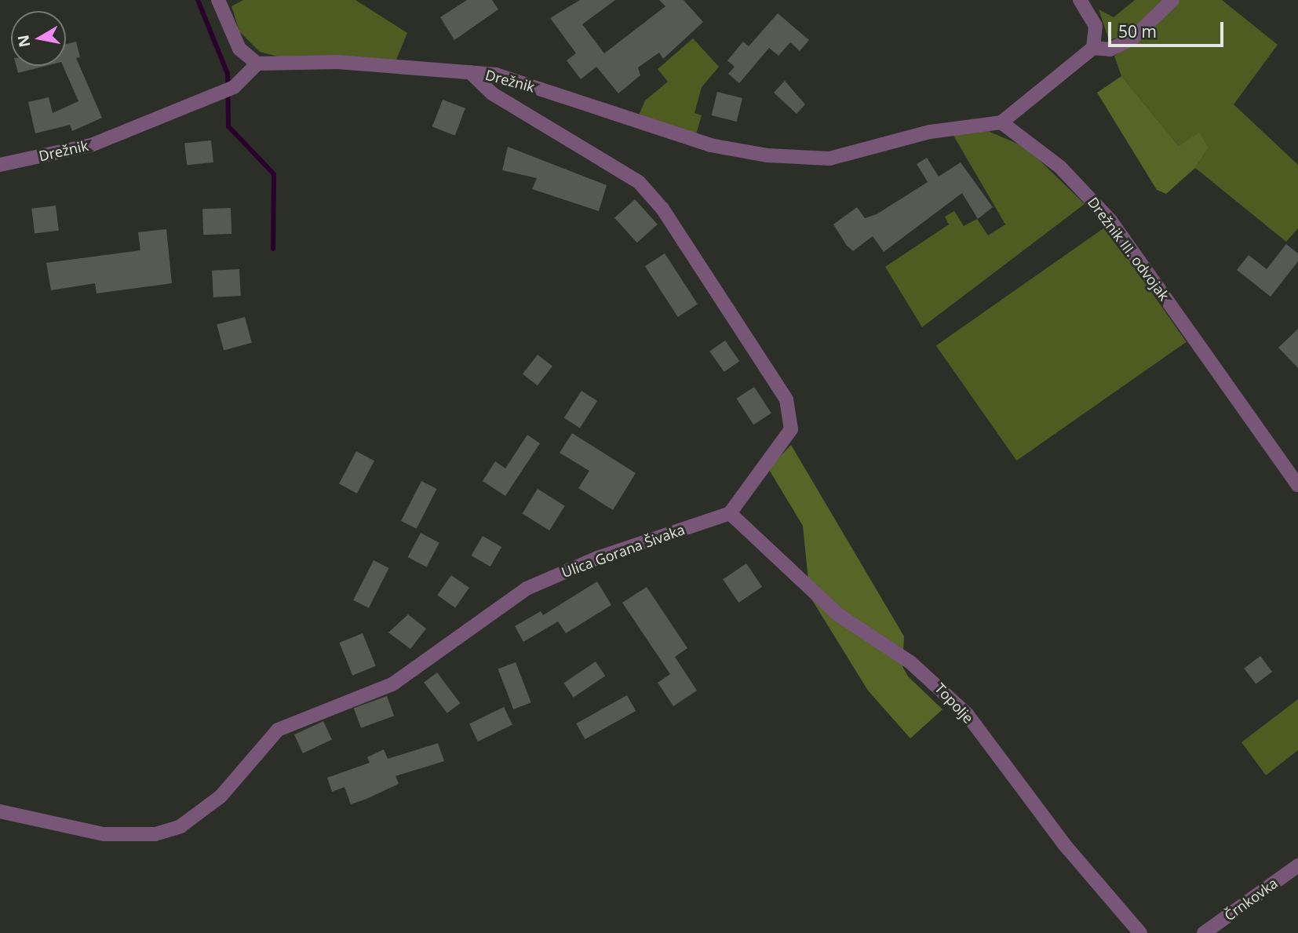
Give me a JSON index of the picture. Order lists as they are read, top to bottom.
{
  "streets": {
    "street": [
      "Drežnik",
      "Drežnik III. odvojak",
      "Ulica Gorana Šivaka",
      "Topolje",
      "Črnkovka"
    ]
  },
  "crossings": [
    ["Drežnik", "Drežnik III. odvojak"],
    ["Ulica Gorana Šivaka", "Topolje"]
  ],
  "scale_bar": "50 m",
  "north": "left"
}
